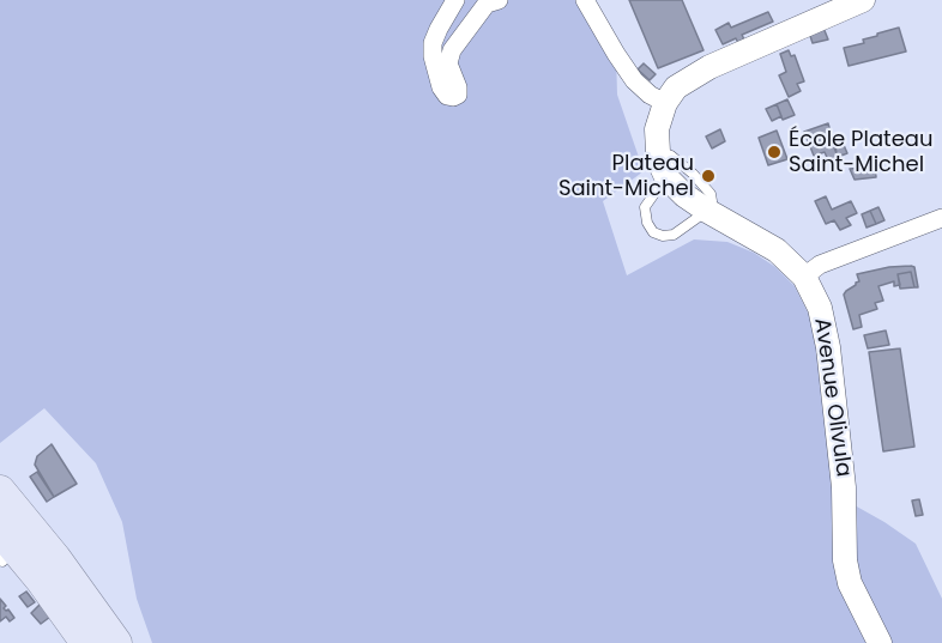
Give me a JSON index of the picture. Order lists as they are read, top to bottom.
{
  "streets": {
    "street": ["Avenue Olivula"]
  },
  "places": ["École Plateau Saint-Michel", "Plateau Saint-Michel"]
}
